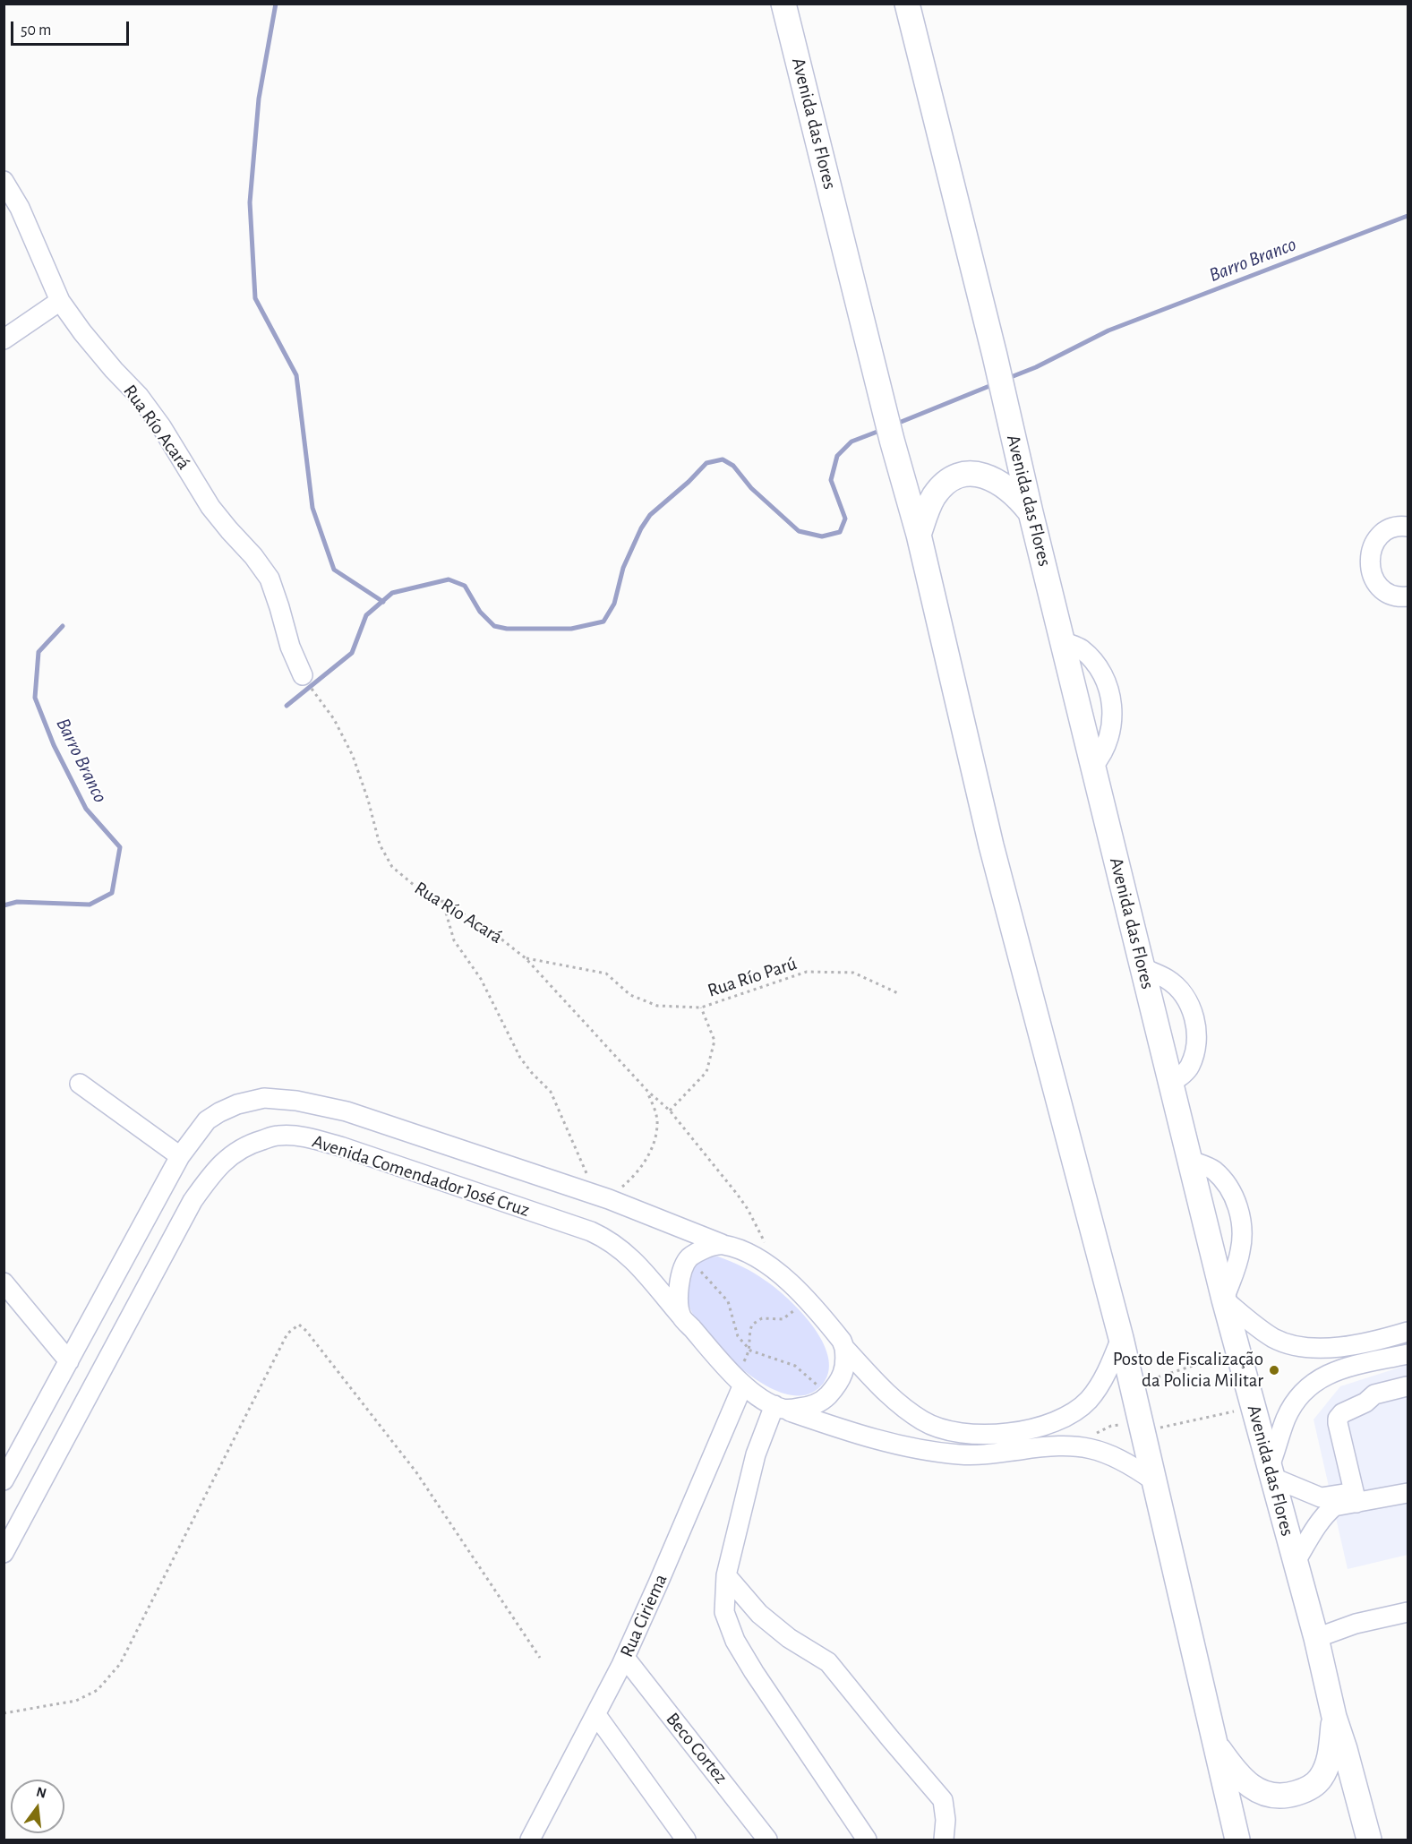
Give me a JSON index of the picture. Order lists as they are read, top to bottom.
{
  "streets": {
    "main road": ["Avenida das Flores"],
    "street": [
      "Rua Río Acará",
      "Avenida Comendador José Cruz",
      "Rua Ciriema",
      "Beco Cortez"
    ],
    "path": ["Rua Río Parú"]
  },
  "crossings": [
    ["Rua Río Acará", "Rua Río Parú"],
    ["Rua Río Acará", "Avenida Comendador José Cruz"],
    ["Avenida Comendador José Cruz", "Rua Ciriema"],
    ["Rua Ciriema", "Beco Cortez"]
  ],
  "water": ["Barro Branco"],
  "places": ["Posto de Fiscalização da Policia Militar"],
  "scale_bar": "50 m",
  "north": "top"
}
